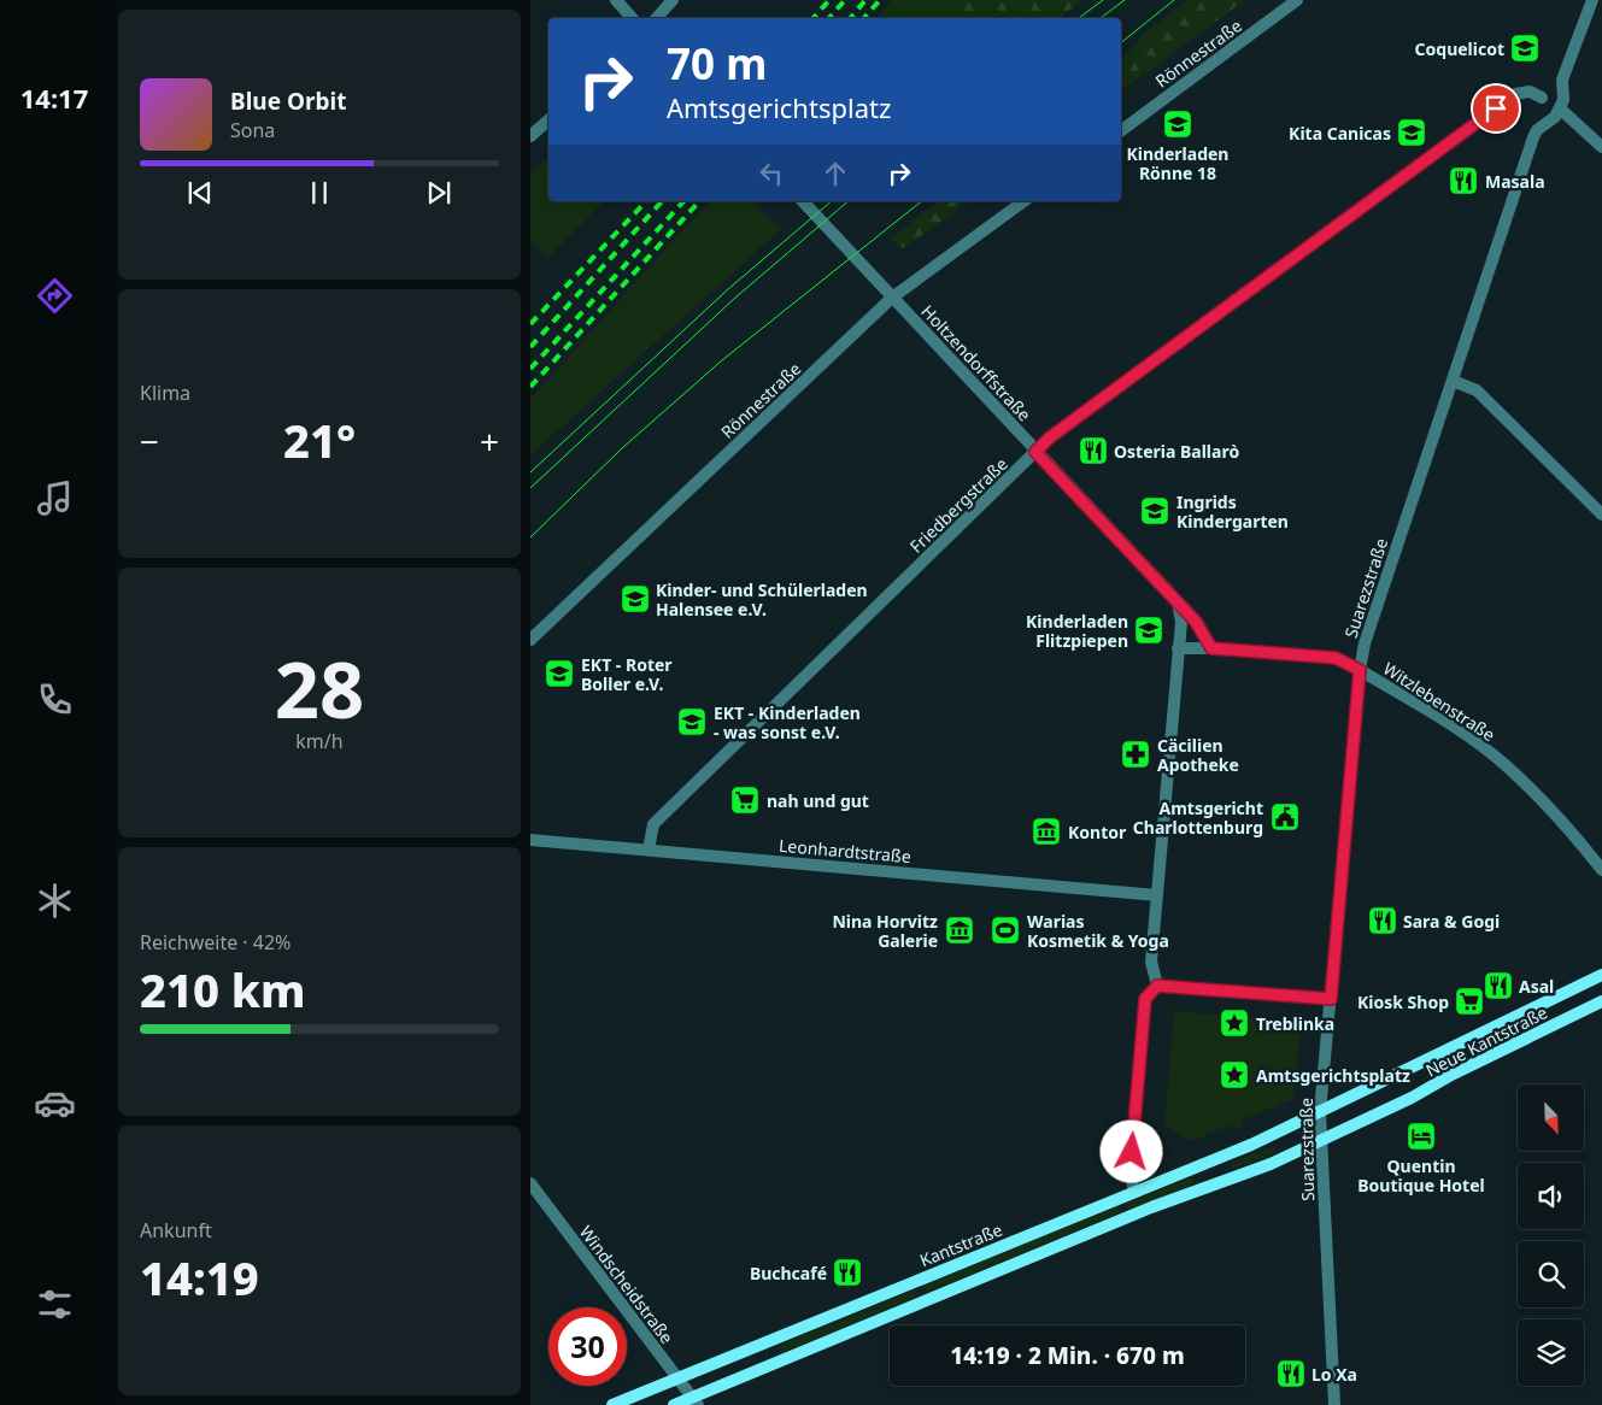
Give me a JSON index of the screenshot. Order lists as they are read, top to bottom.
{
  "streets": {
    "main road": ["Neue Kantstraße", "Kantstraße"],
    "street": [
      "Rönnestraße",
      "Holtzendorffstraße",
      "Friedbergstraße",
      "Suarezstraße",
      "Witzlebenstraße",
      "Leonhardtstraße",
      "Windscheidstraße"
    ]
  },
  "crossings": [
    ["Rönnestraße", "Holtzendorffstraße"],
    ["Holtzendorffstraße", "Friedbergstraße"],
    ["Holtzendorffstraße", "Witzlebenstraße"],
    ["Friedbergstraße", "Leonhardtstraße"],
    ["Suarezstraße", "Witzlebenstraße"],
    ["Suarezstraße", "Neue Kantstraße"],
    ["Suarezstraße", "Kantstraße"],
    ["Neue Kantstraße", "Kantstraße"],
    ["Kantstraße", "Windscheidstraße"]
  ],
  "places": {
    "school or university": [
      "Coquelicot",
      "Kinderladen Rönne 18",
      "Kita Canicas",
      "Ingrids Kindergarten",
      "Kinder- und Schülerladen Halensee e.V.",
      "Kinderladen Flitzpiepen",
      "EKT - Roter Boller e.V.",
      "EKT - Kinderladen - was sonst e.V."
    ],
    "restaurant": [
      "Masala",
      "Osteria Ballarò",
      "Sara & Gogi",
      "Asal",
      "Buchcafé",
      "Lo Xa"
    ],
    "pharmacy": ["Cäcilien Apotheke"],
    "supermarket": ["nah und gut", "Kiosk Shop"],
    "public building": ["Amtsgericht Charlottenburg"],
    "museum": ["Kontor", "Nina Horvitz Galerie"],
    "sports": ["Warias Kosmetik & Yoga"],
    "place": ["Treblinka", "Amtsgerichtsplatz"],
    "hotel": ["Quentin Boutique Hotel"]
  },
  "north": "bottom right",
  "page": {
    "tabs": "14:17",
    "turn": ["70 m", "Amtsgerichtsplatz"],
    "song": ["Blue Orbit", "Sona"],
    "tile": [
      "Klima",
      ["28", "km/h"],
      ["Reichweite · 42%", "210 km"],
      ["Ankunft", "14:19"]
    ],
    "heat": ["−", "21°", "+"],
    "limit": "30",
    "trip": "14:19 · 2 Min. · 670 m"
  }
}
